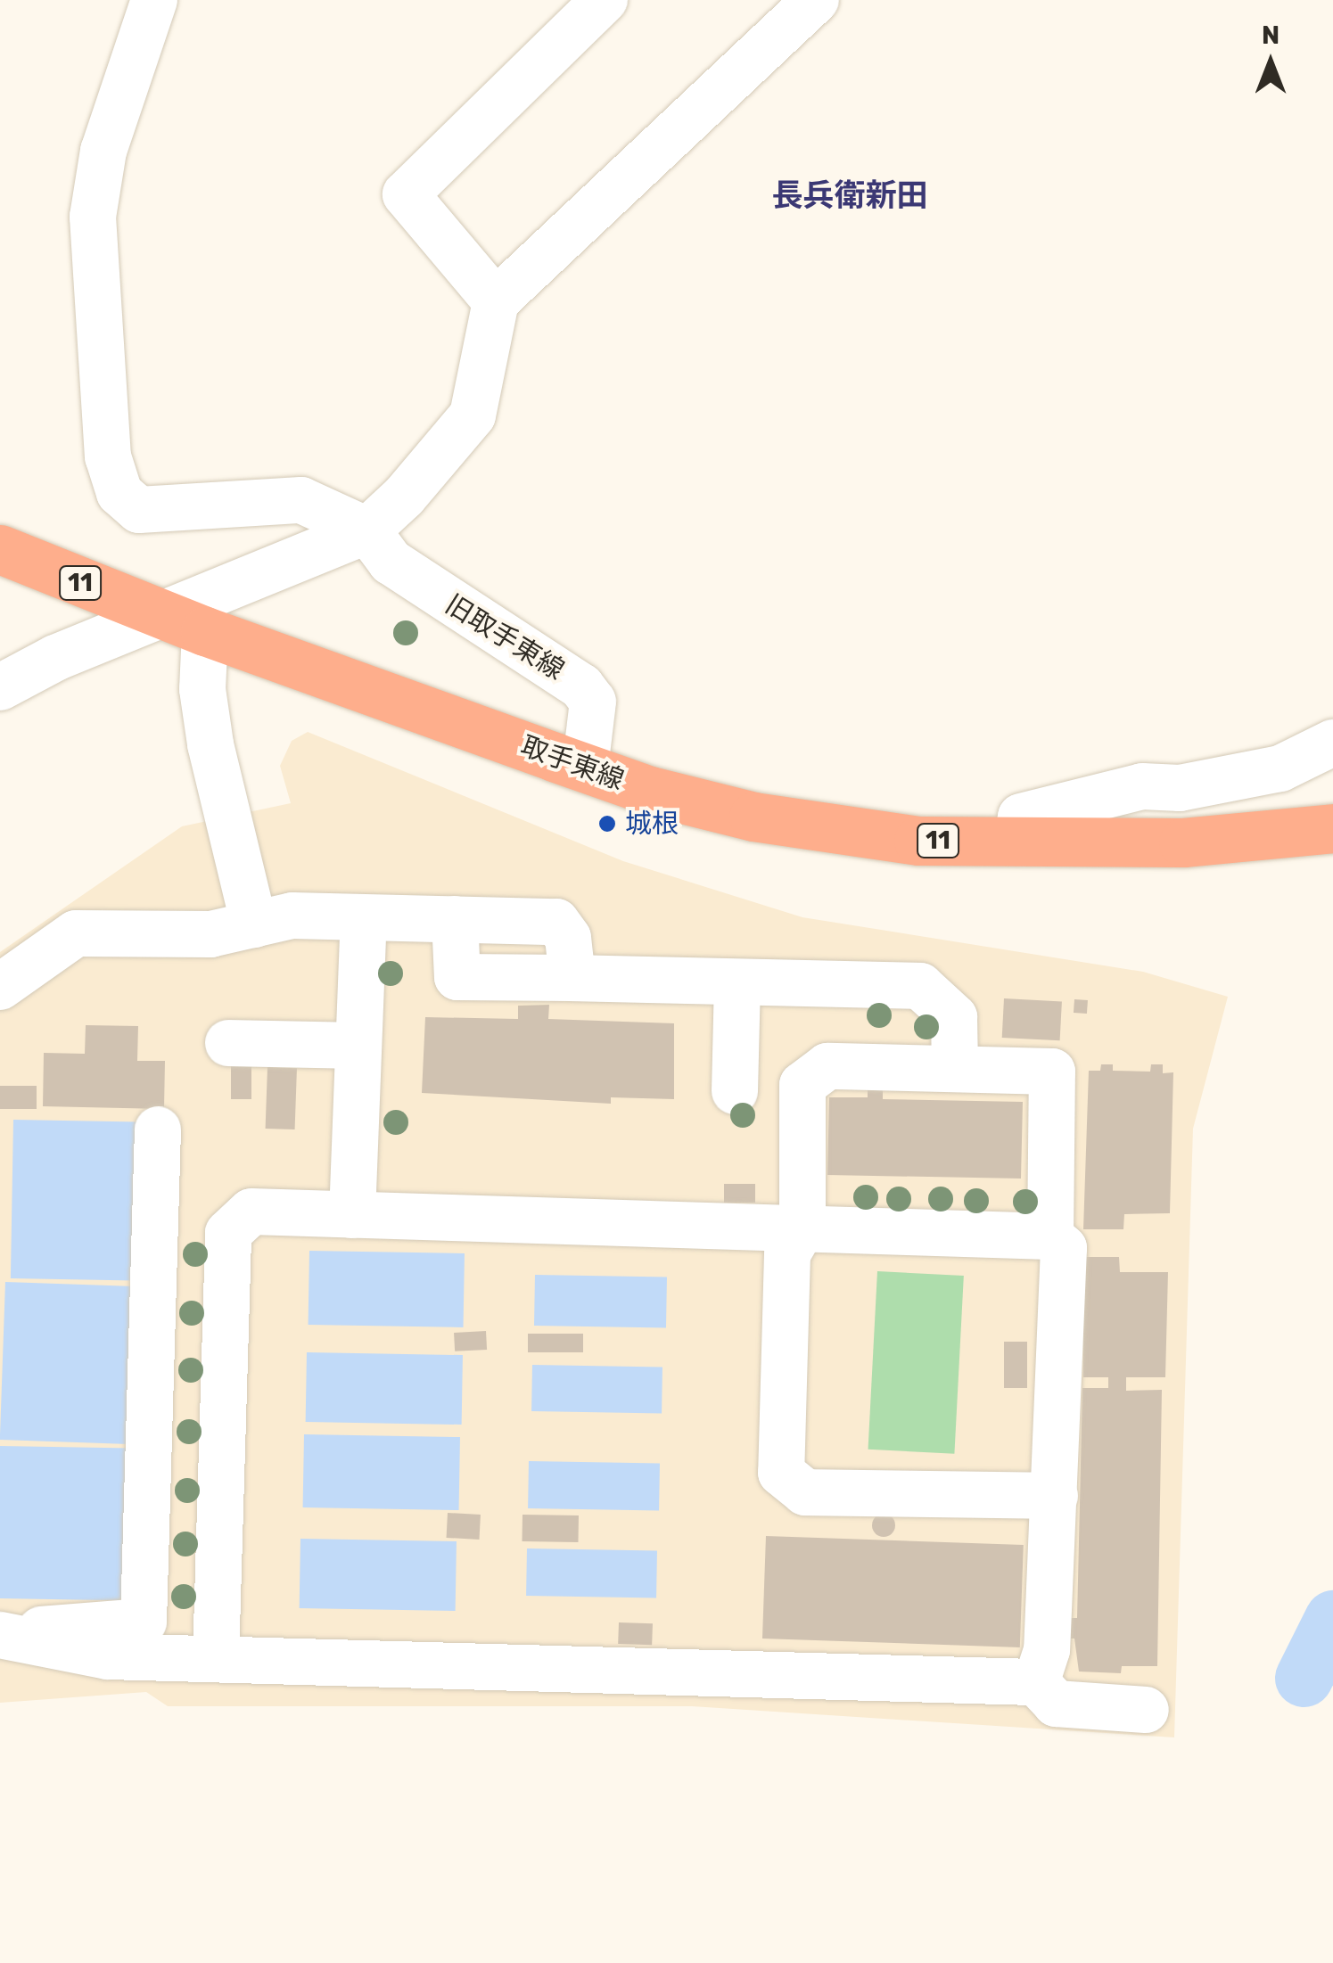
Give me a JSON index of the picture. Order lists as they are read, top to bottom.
{
  "streets": {
    "main road": ["11", "取手東線"],
    "street": ["旧取手東線"]
  },
  "crossings": [
    ["旧取手東線", "取手東線"]
  ],
  "districts": ["長兵衛新田"],
  "places": ["城根"],
  "north": "top"
}
